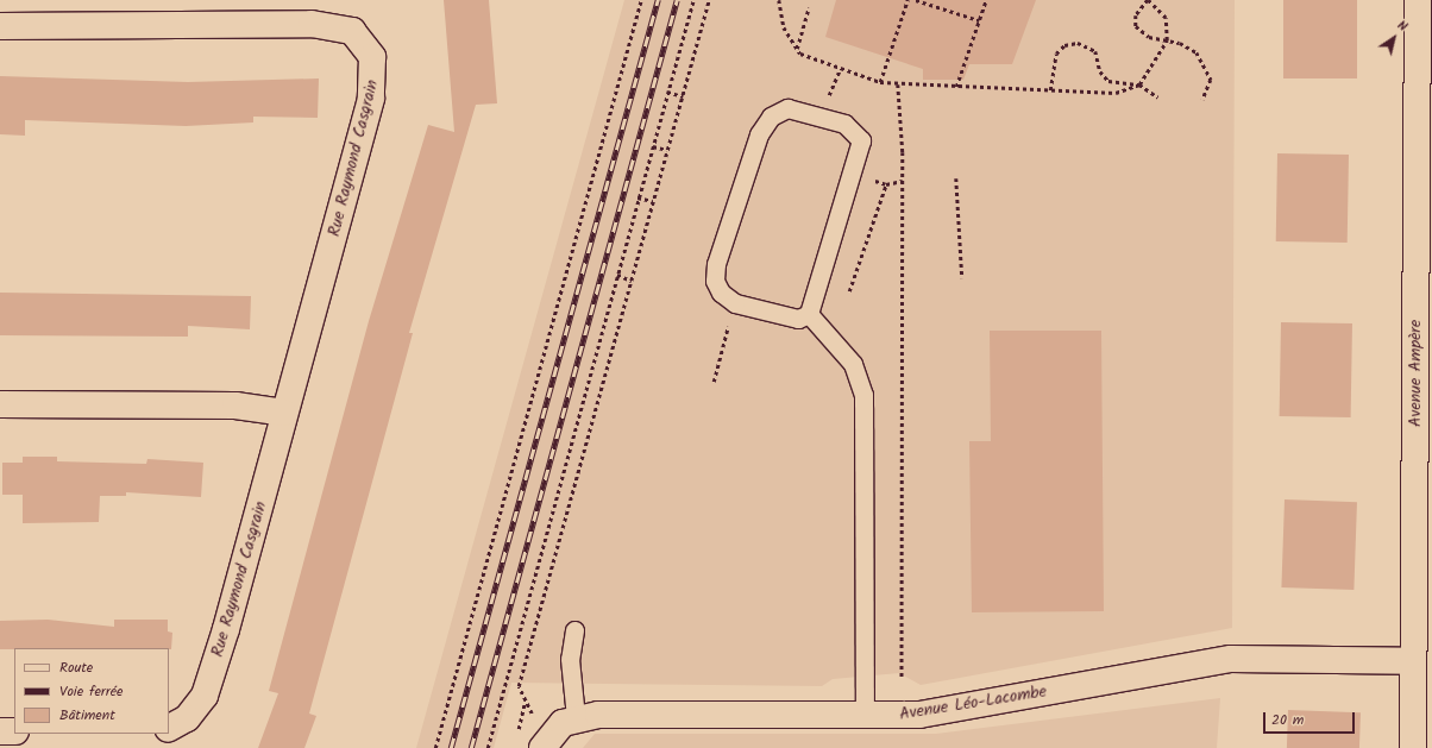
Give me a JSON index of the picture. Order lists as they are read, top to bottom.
{
  "streets": {
    "street": ["Rue Raymond Casgrain", "Avenue Ampère", "Avenue Léo-Lacombe"]
  },
  "crossings": [
    ["Avenue Ampère", "Avenue Léo-Lacombe"]
  ],
  "legend": ["Route", "Voie ferrée", "Bâtiment"],
  "scale_bar": "20 m",
  "north": "top right"
}
